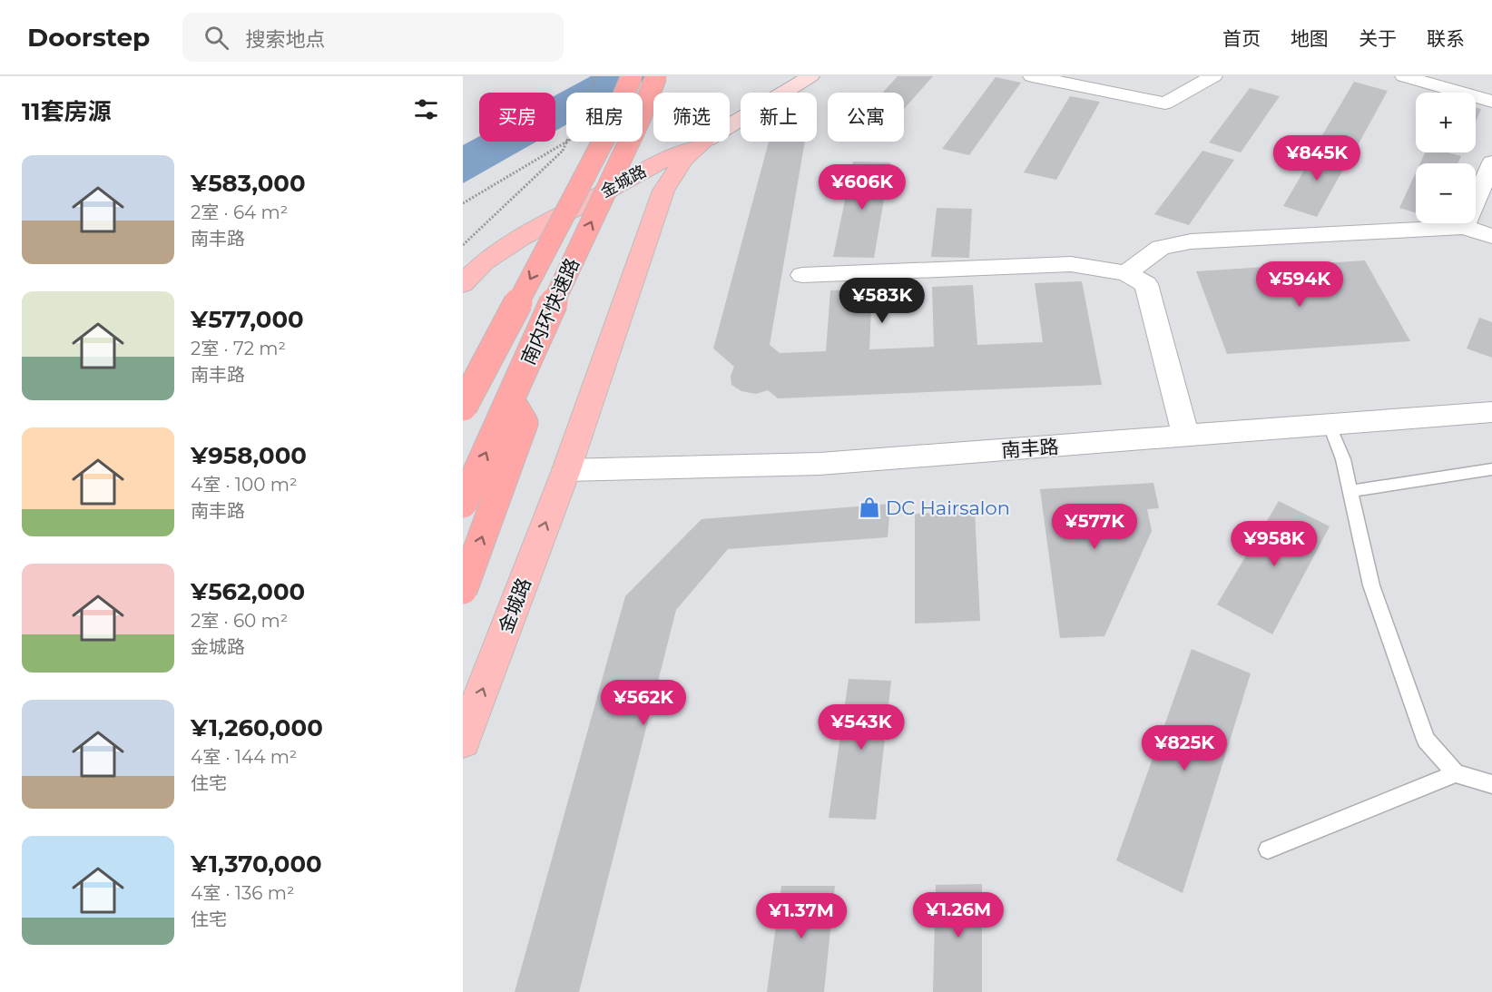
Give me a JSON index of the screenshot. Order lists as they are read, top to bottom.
{
  "streets": {
    "highway": ["南内环快速路"],
    "main road": ["金城路"],
    "street": ["南丰路"]
  },
  "crossings": [
    ["金城路", "南丰路"]
  ],
  "places": {
    "shop": ["DC Hairsalon"]
  },
  "page": {
    "header": "Doorstep",
    "search": "搜索地点",
    "nav": [
      "首页",
      "地图",
      "关于",
      "联系"
    ],
    "heading": "11套房源",
    "map_buttons": ["+", "−"],
    "chip": [
      "买房",
      "租房",
      "筛选",
      "新上",
      "公寓"
    ],
    "price": [
      "¥845K",
      "¥606K",
      "¥594K",
      "¥583K",
      "¥577K",
      "¥958K",
      "¥562K",
      "¥543K",
      "¥825K",
      "¥1.26M",
      "¥1.37M"
    ],
    "list": [
      {
        "name": "¥583,000",
        "note": "2室 · 64 m² · 南丰路"
      },
      {
        "name": "¥577,000",
        "note": "2室 · 72 m² · 南丰路"
      },
      {
        "name": "¥958,000",
        "note": "4室 · 100 m² · 南丰路"
      },
      {
        "name": "¥562,000",
        "note": "2室 · 60 m² · 金城路"
      },
      {
        "name": "¥1,260,000",
        "note": "4室 · 144 m² · 住宅"
      },
      {
        "name": "¥1,370,000",
        "note": "4室 · 136 m² · 住宅"
      }
    ]
  }
}
